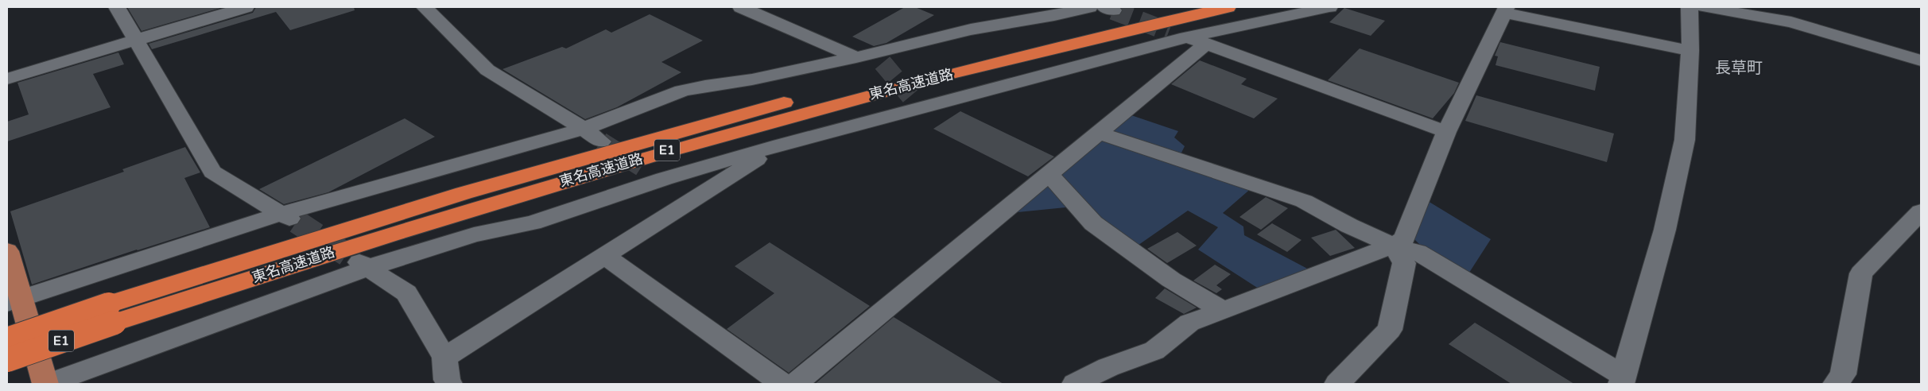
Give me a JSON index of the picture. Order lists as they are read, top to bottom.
{
  "streets": {
    "highway": ["東名高速道路", "E1"]
  },
  "districts": ["長草町"]
}
